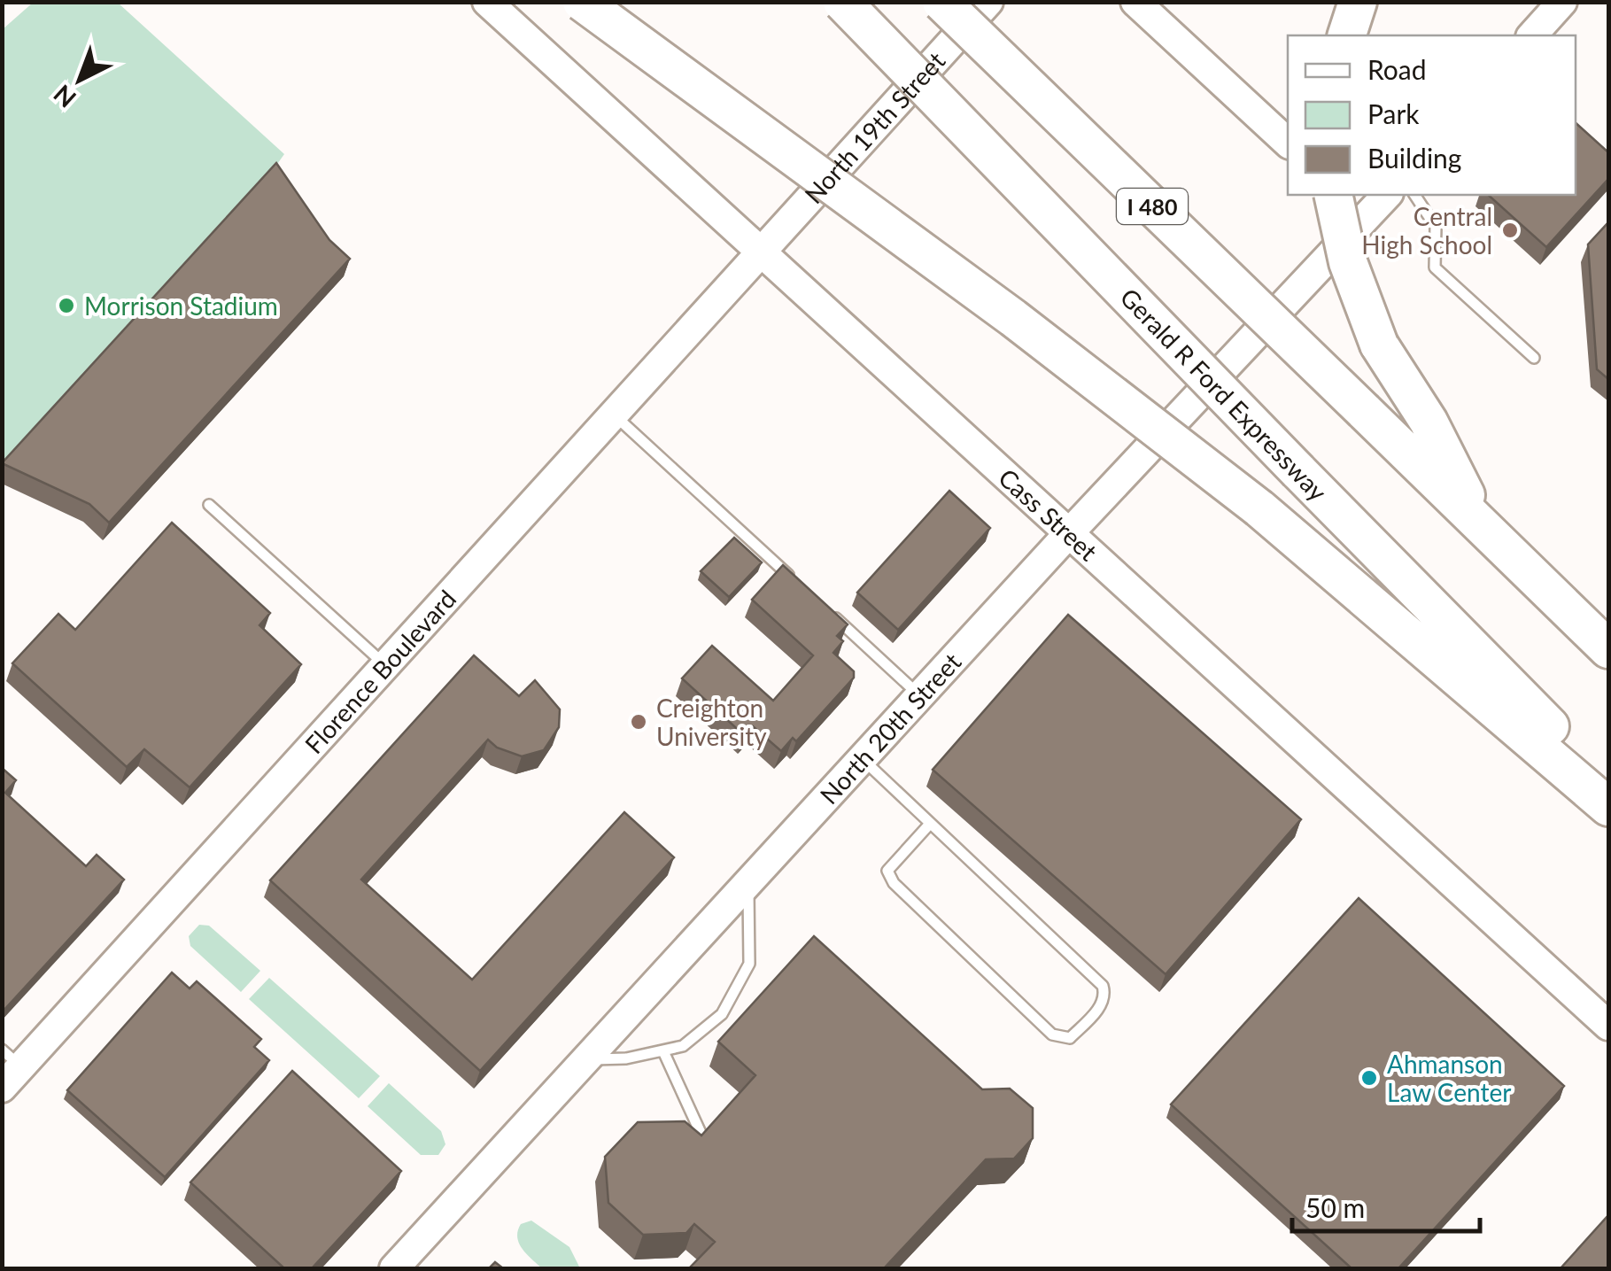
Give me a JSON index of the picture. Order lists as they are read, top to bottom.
{
  "streets": {
    "highway": ["I 480", "Gerald R Ford Expressway"],
    "main road": [
      "North 19th Street",
      "Cass Street",
      "Florence Boulevard",
      "North 20th Street"
    ]
  },
  "crossings": [
    ["North 19th Street", "Cass Street"],
    ["North 19th Street", "Florence Boulevard"],
    ["Cass Street", "Florence Boulevard"],
    ["Cass Street", "North 20th Street"]
  ],
  "places": [
    "Central High School",
    "Morrison Stadium",
    "Creighton University",
    "Ahmanson Law Center"
  ],
  "legend": ["Road", "Park", "Building"],
  "scale_bar": "50 m",
  "north": "bottom left"
}
